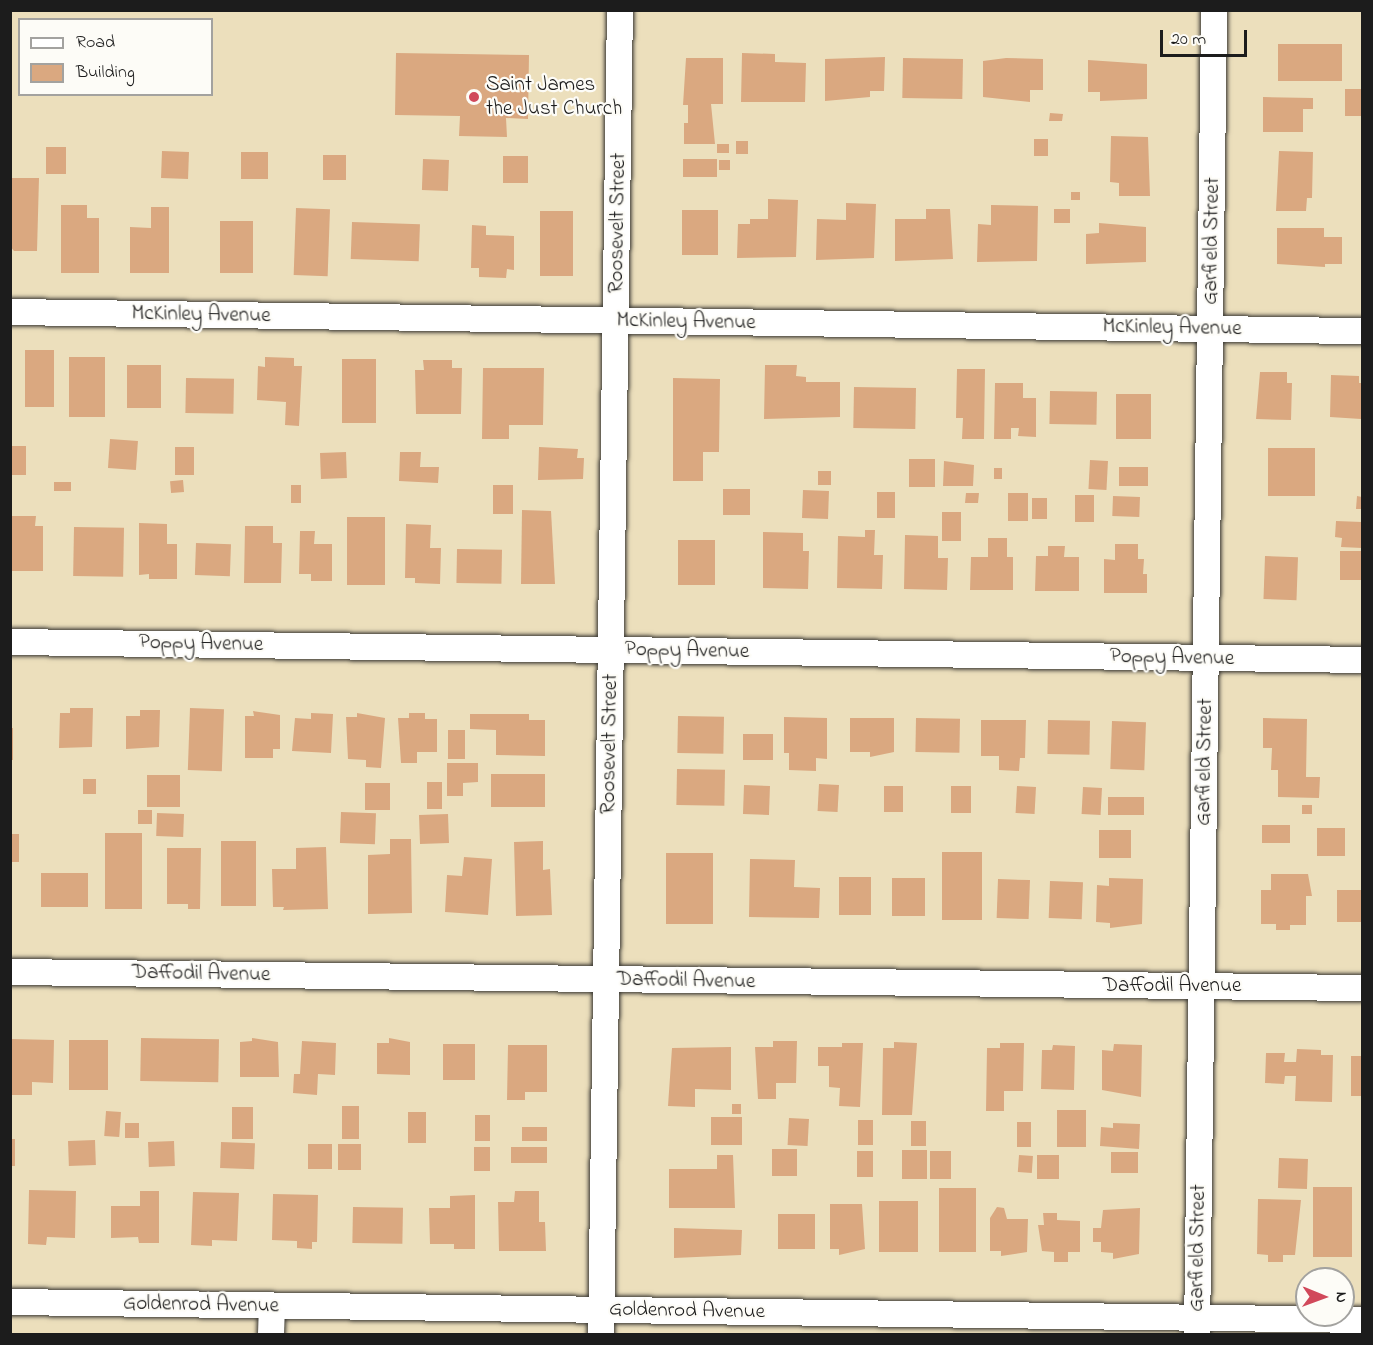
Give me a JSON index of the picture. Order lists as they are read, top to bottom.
{
  "streets": {
    "street": [
      "Roosevelt Street",
      "Garfield Street",
      "McKinley Avenue",
      "Poppy Avenue",
      "Daffodil Avenue",
      "Goldenrod Avenue"
    ]
  },
  "crossings": [
    ["Roosevelt Street", "McKinley Avenue"],
    ["Roosevelt Street", "Poppy Avenue"],
    ["Roosevelt Street", "Daffodil Avenue"],
    ["Roosevelt Street", "Goldenrod Avenue"],
    ["Garfield Street", "McKinley Avenue"],
    ["Garfield Street", "Poppy Avenue"],
    ["Garfield Street", "Daffodil Avenue"],
    ["Garfield Street", "Goldenrod Avenue"]
  ],
  "places": ["Saint James the Just Church"],
  "legend": ["Road", "Building"],
  "scale_bar": "20 m",
  "north": "right"
}
